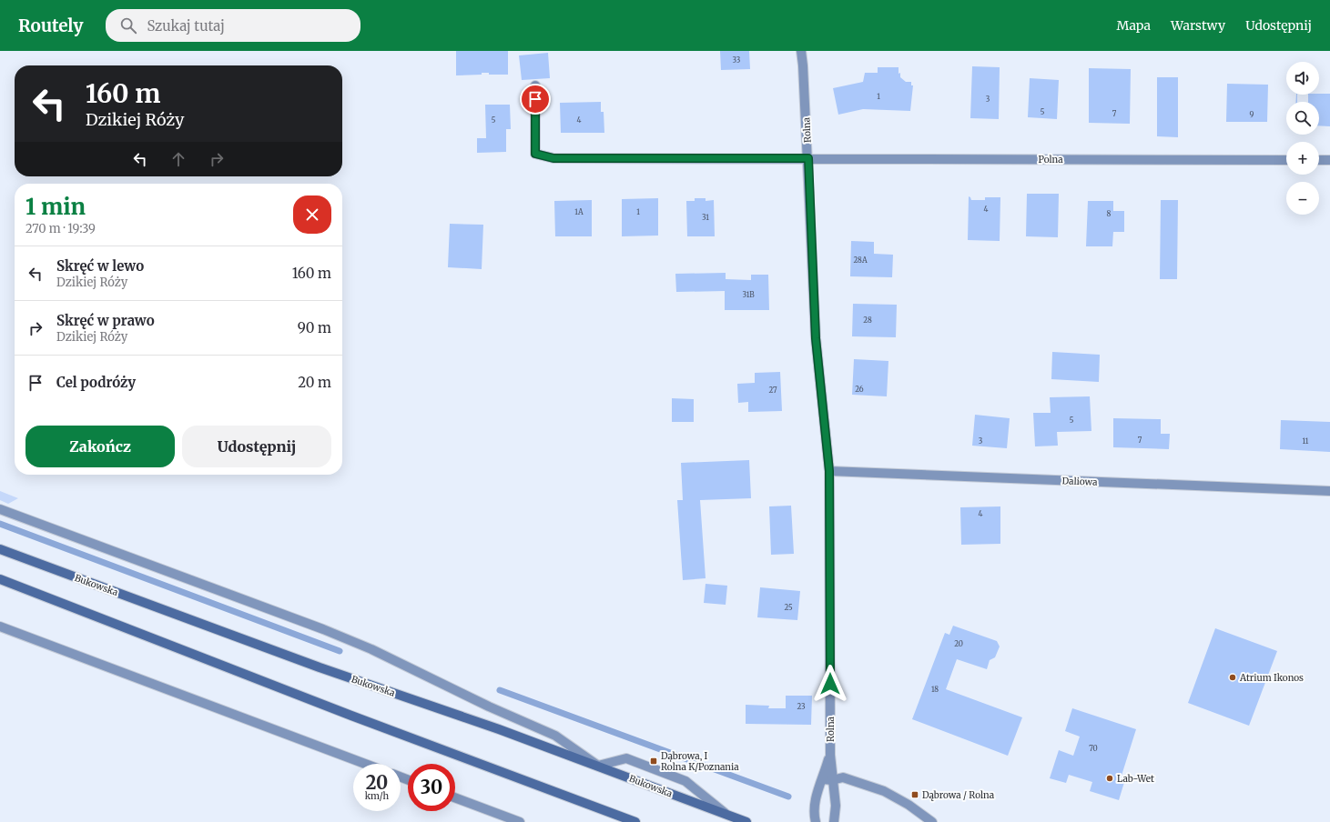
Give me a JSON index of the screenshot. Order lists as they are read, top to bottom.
{
  "streets": {
    "main road": ["Bukowska"],
    "street": ["Rolna", "Polna", "Daliowa"]
  },
  "crossings": [
    ["Rolna", "Polna"],
    ["Rolna", "Daliowa"]
  ],
  "places": {
    "other": ["Atrium Ikonos", "Lab-Wet"],
    "transit": ["Dąbrowa, I Rolna K/Poznania", "Dąbrowa / Rolna"]
  },
  "house_numbers": [
    "33",
    "1",
    "3",
    "5",
    "7",
    "9",
    "5",
    "4",
    "4",
    "1A",
    "1",
    "8",
    "31",
    "28A",
    "31B",
    "28",
    "26",
    "27",
    "5",
    "7",
    "3",
    "11",
    "4",
    "25",
    "20",
    "18",
    "23",
    "70"
  ],
  "page": {
    "header": "Routely",
    "search": "Szukaj tutaj",
    "nav": ["Mapa", "Warstwy", "Udostępnij"],
    "map_buttons": ["+", "−"],
    "turn": ["160 m", "Dzikiej Róży"],
    "heading": ["1 min", "270 m · 19:39"],
    "list": [
      {
        "name": "Skręć w lewo",
        "note": "Dzikiej Róży",
        "value": "160 m"
      },
      {
        "name": "Skręć w prawo",
        "note": "Dzikiej Róży",
        "value": "90 m"
      },
      {
        "name": "Cel podróży",
        "value": "20 m"
      }
    ],
    "buttons": ["Zakończ", "Udostępnij"],
    "speed": "20 km/h",
    "limit": "30"
  }
}
